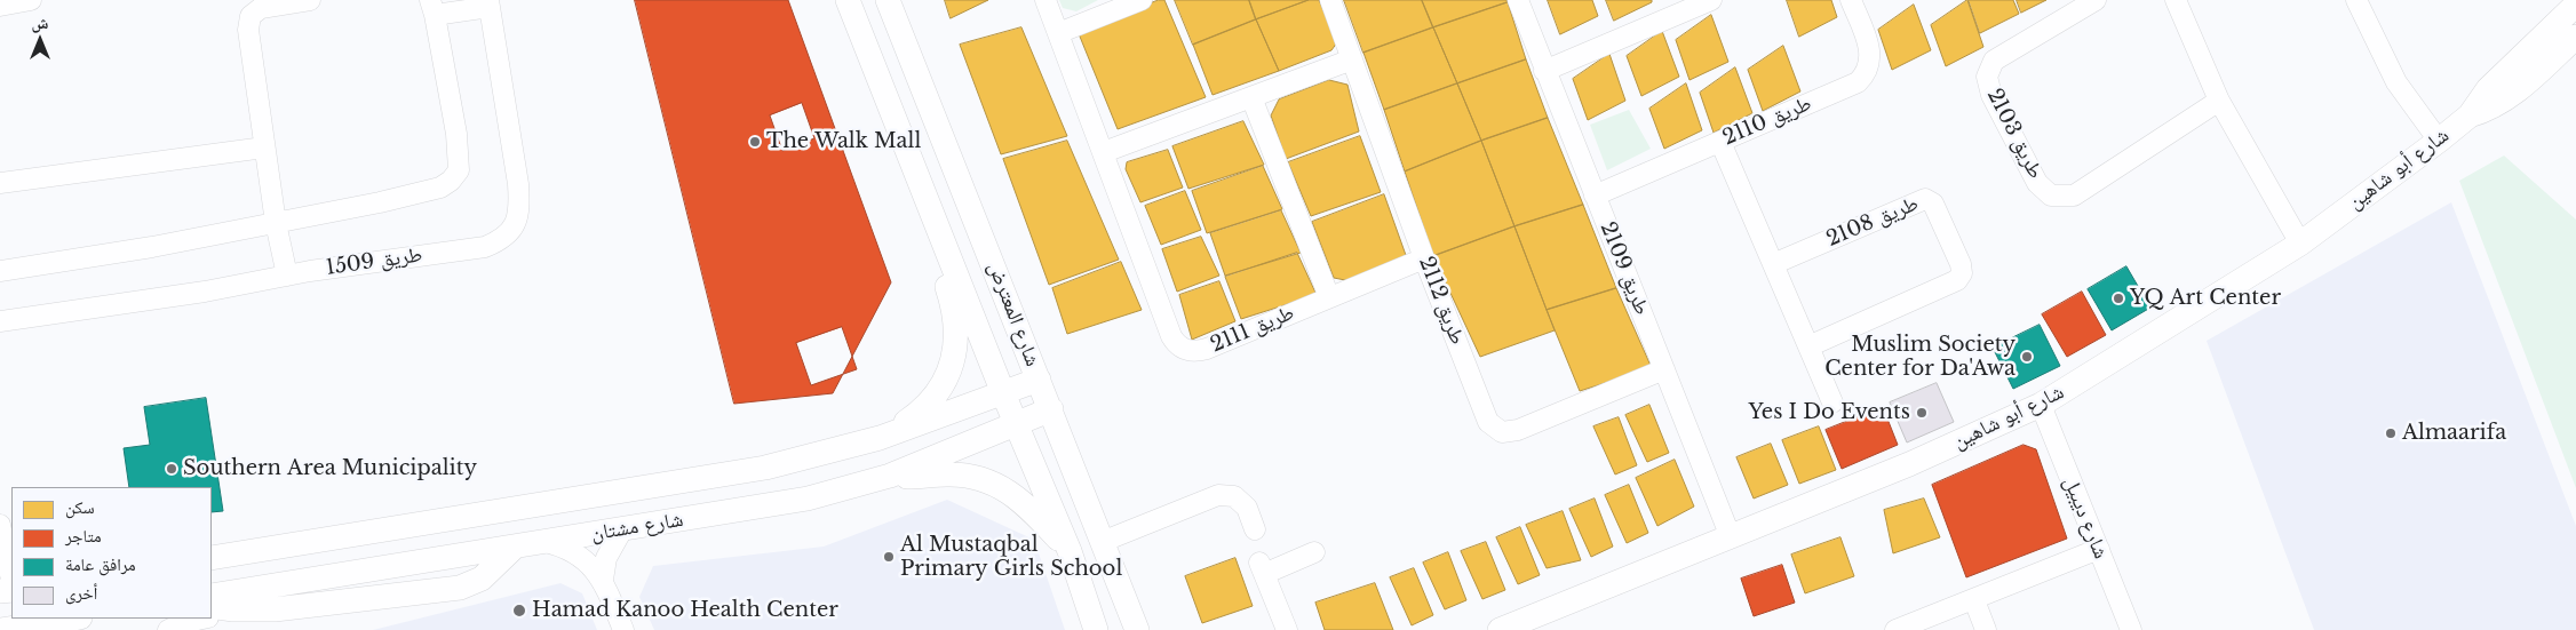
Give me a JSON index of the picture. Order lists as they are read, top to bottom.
{
  "streets": {
    "street": [
      "طريق 2110",
      "طريق 2103",
      "شارع أبو شاهين",
      "طريق 2108",
      "طريق 1509",
      "طريق 2109",
      "طريق 2112",
      "شارع المعترض",
      "طريق 2111",
      "شارع ديبيل",
      "شارع مشتان"
    ]
  },
  "crossings": [
    ["طريق 2110", "طريق 2109"],
    ["شارع أبو شاهين", "طريق 2109"],
    ["شارع أبو شاهين", "شارع ديبيل"],
    ["طريق 2109", "طريق 2112"],
    ["طريق 2112", "طريق 2111"],
    ["شارع المعترض", "شارع مشتان"]
  ],
  "places": [
    "The Walk Mall",
    "YQ Art Center",
    "Muslim Society Center for Da'Awa",
    "Yes I Do Events",
    "Almaarifa",
    "Southern Area Municipality",
    "Al Mustaqbal Primary Girls School",
    "Hamad Kanoo Health Center"
  ],
  "legend": [
    "سكن",
    "متاجر",
    "مرافق عامة",
    "أخرى"
  ],
  "north": "top"
}
